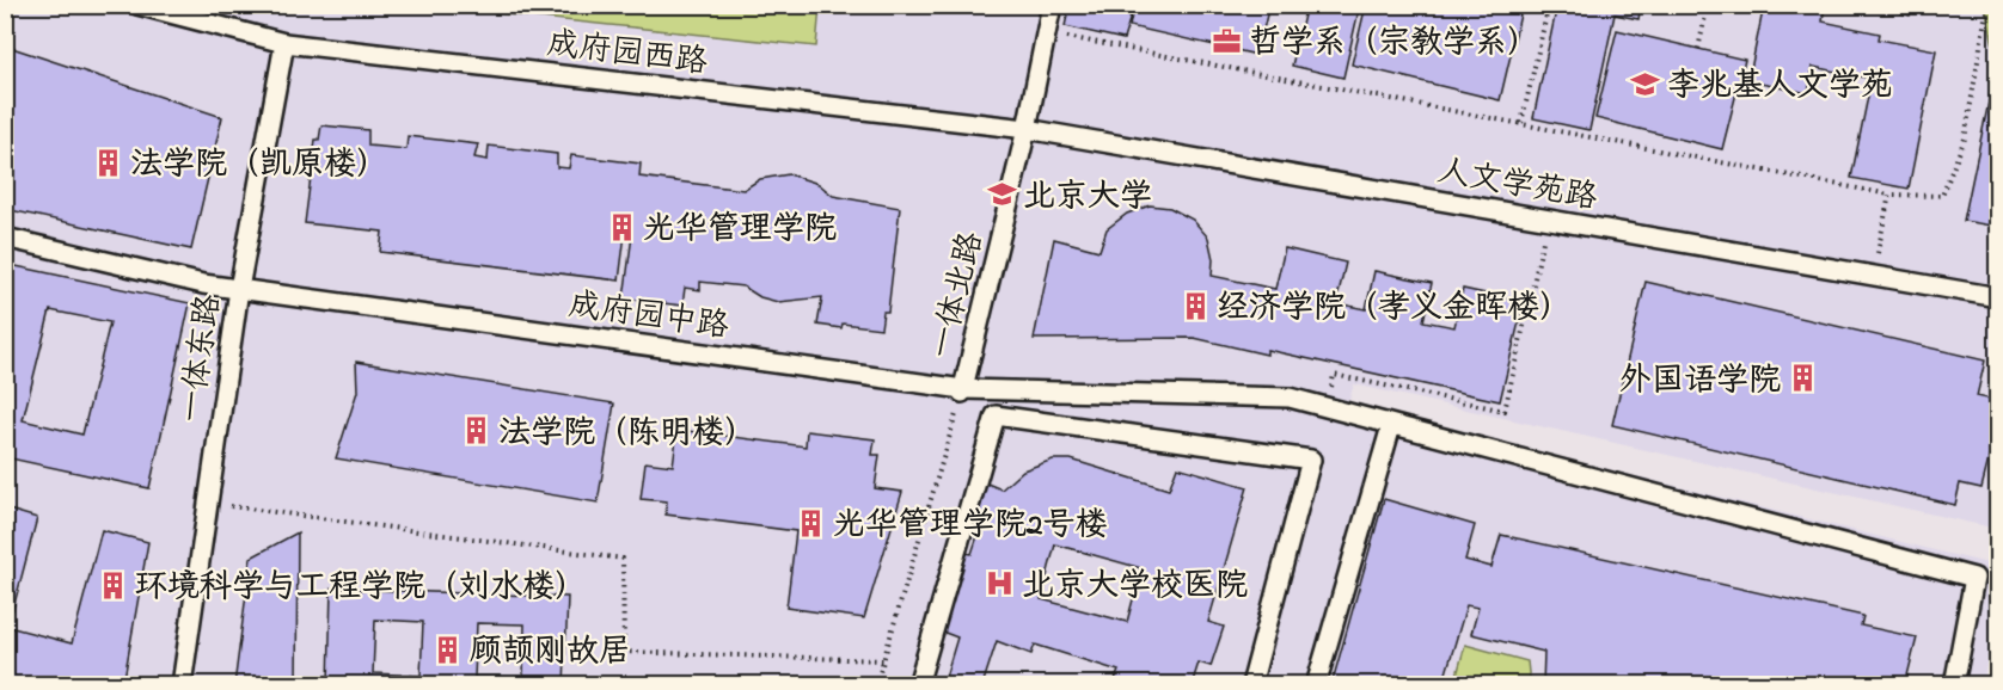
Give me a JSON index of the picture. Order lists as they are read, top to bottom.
{
  "streets": {
    "lane": [
      "成府园西路",
      "人文学苑路",
      "一体北路",
      "成府园中路",
      "一体东路"
    ]
  },
  "crossings": [
    ["成府园西路", "人文学苑路"],
    ["成府园西路", "一体北路"],
    ["成府园西路", "一体东路"],
    ["人文学苑路", "一体北路"],
    ["一体北路", "成府园中路"],
    ["成府园中路", "一体东路"]
  ],
  "places": {
    "office": ["哲学系（宗教学系）"],
    "school or university": ["李兆基人文学苑", "北京大学"],
    "building": [
      "法学院（凯原楼）",
      "光华管理学院",
      "经济学院（孝义金晖楼）",
      "外国语学院",
      "法学院（陈明楼）",
      "光华管理学院2号楼",
      "环境科学与工程学院（刘水楼）",
      "顾颉刚故居"
    ],
    "hospital": ["北京大学校医院"]
  }
}
